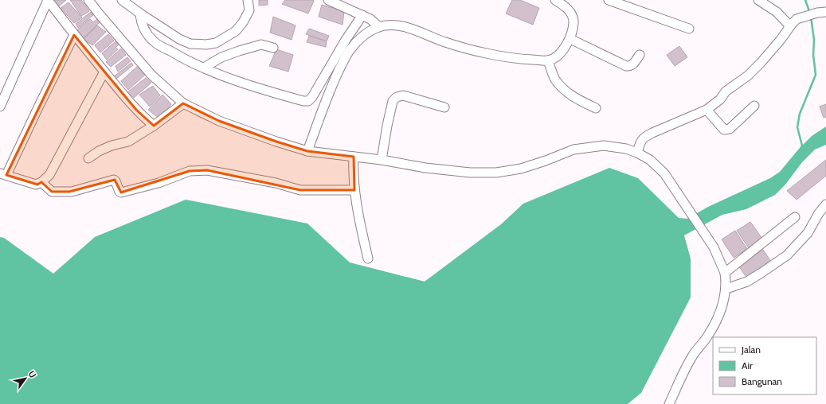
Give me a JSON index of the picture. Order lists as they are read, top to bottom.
{
  "legend": ["Jalan", "Air", "Bangunan"],
  "north": "top right"
}
